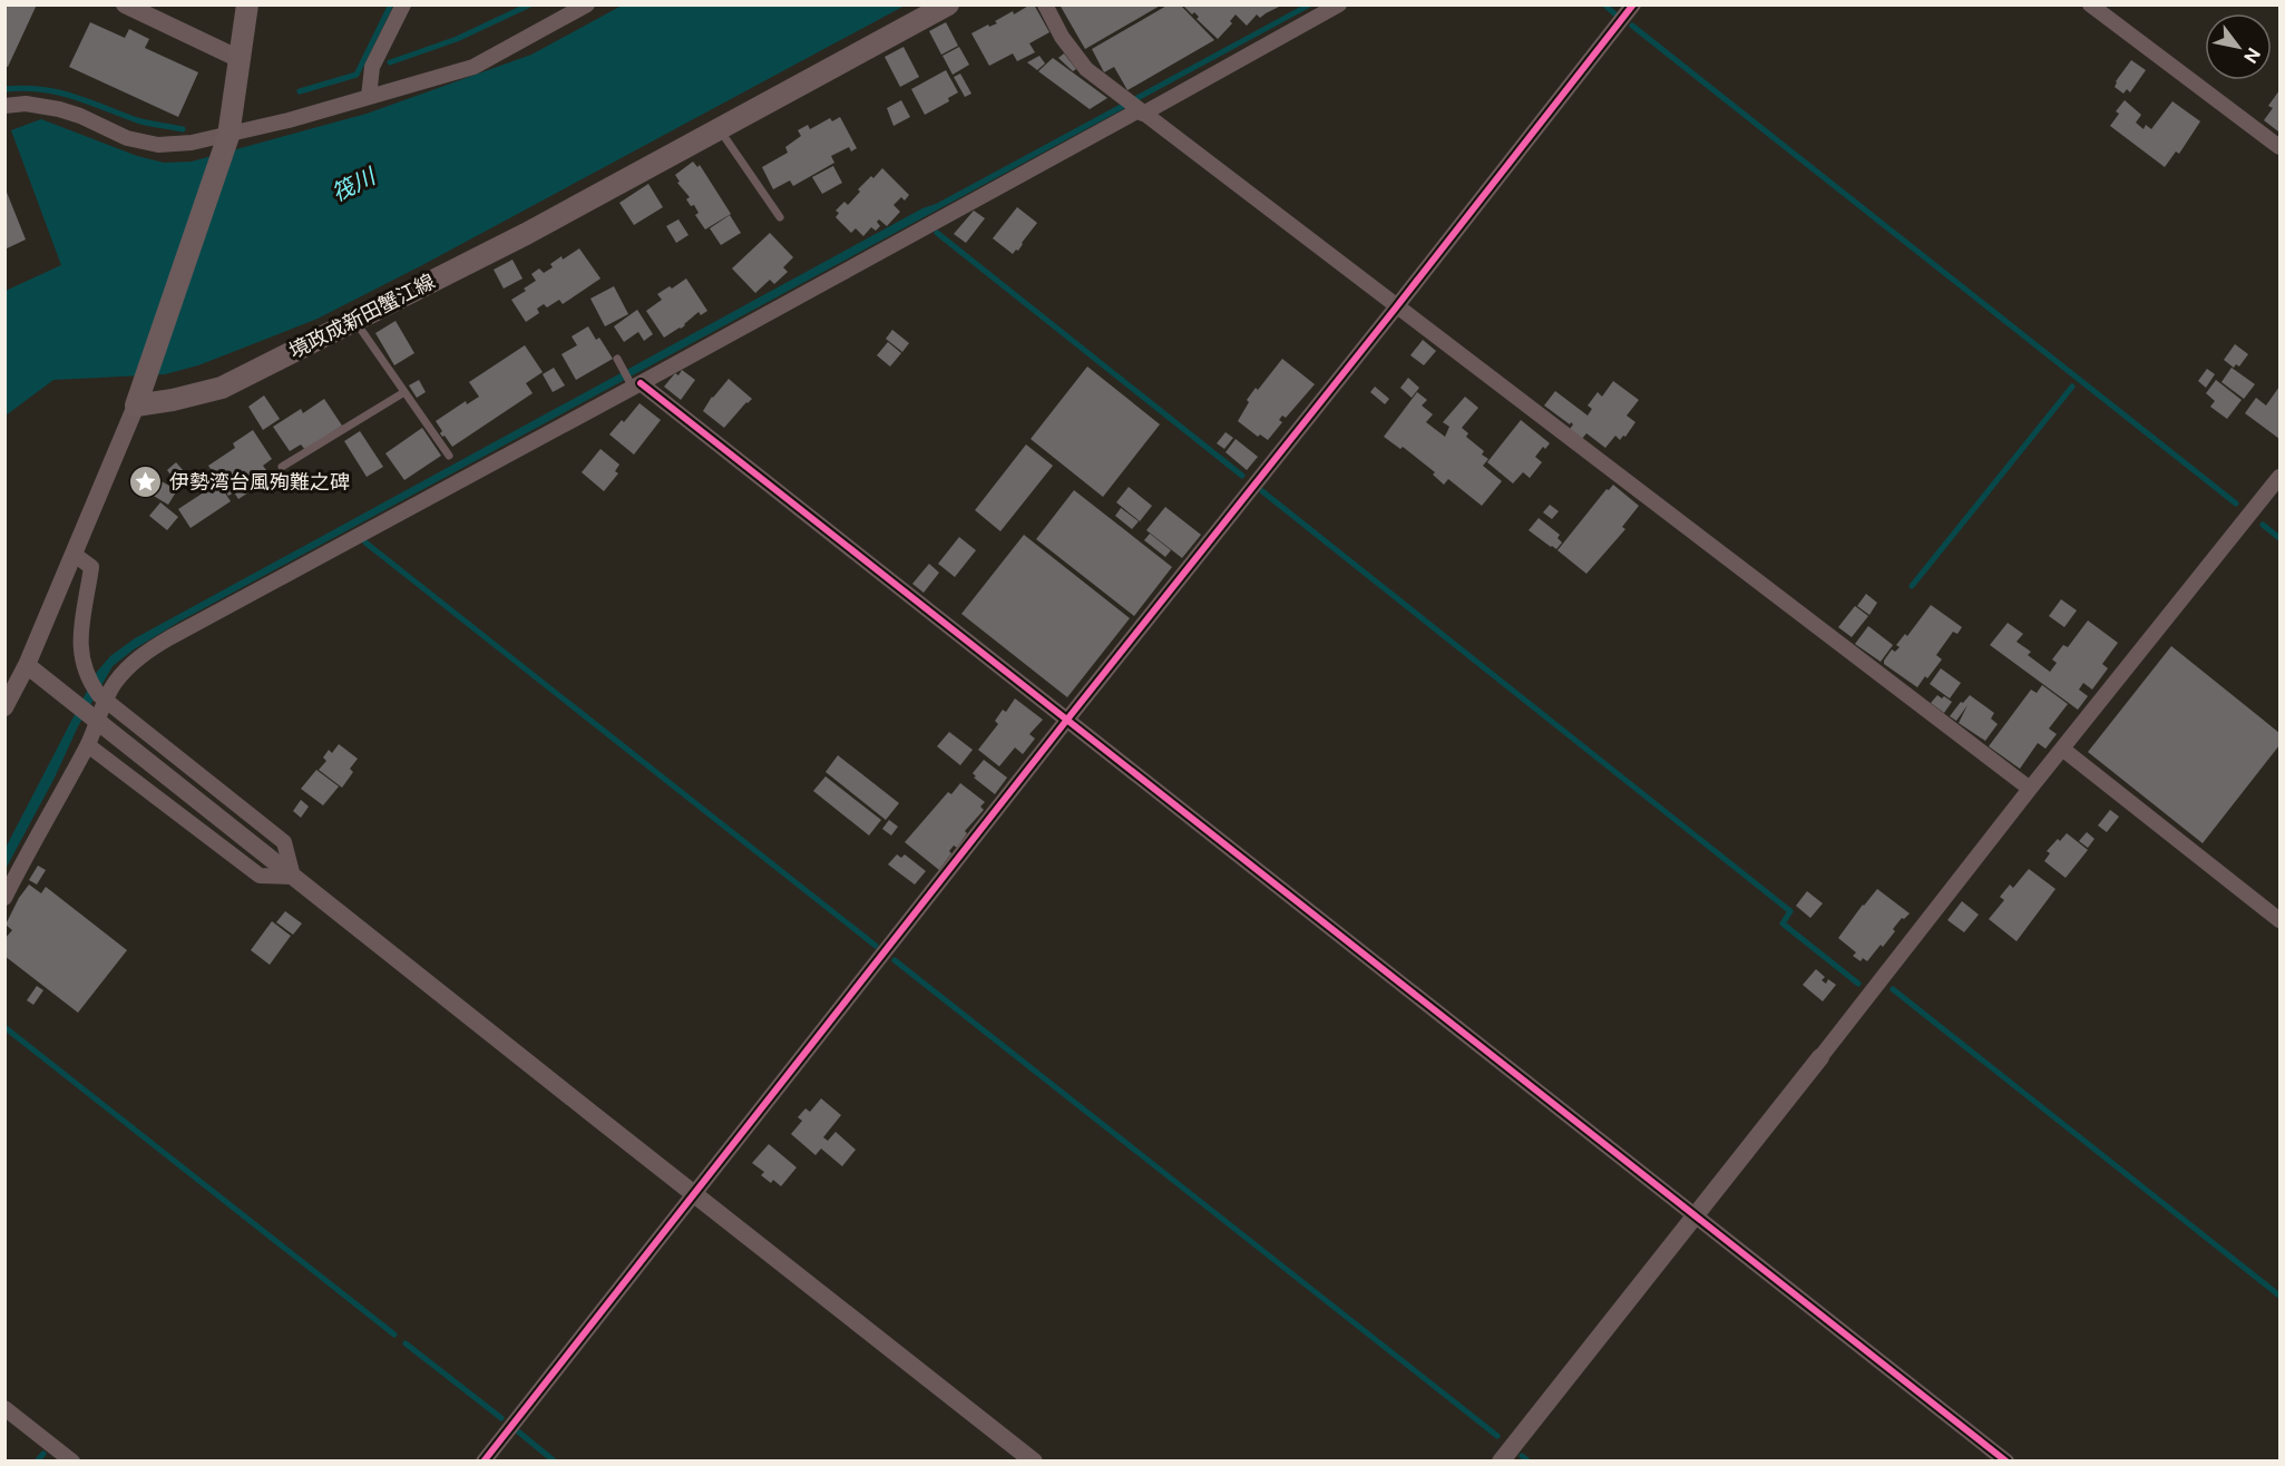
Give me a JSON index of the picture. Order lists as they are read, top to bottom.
{
  "streets": {
    "main road": ["境政成新田蟹江線"]
  },
  "water": ["筏川"],
  "places": {
    "place": ["伊勢湾台風殉難之碑"]
  },
  "north": "bottom right"
}
